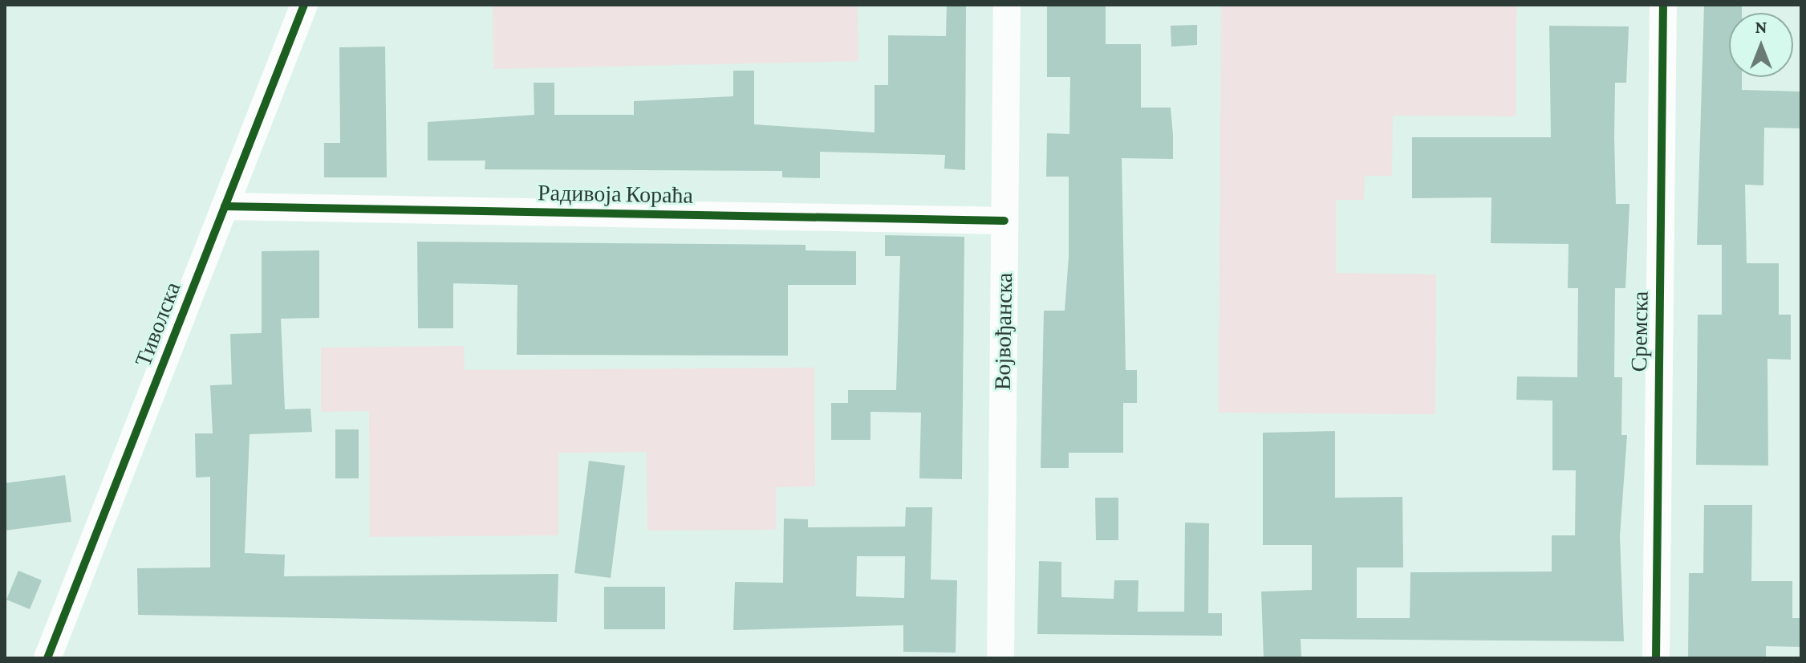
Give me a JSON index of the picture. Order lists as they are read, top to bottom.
{
  "streets": {
    "street": [
      "Радивоја Кораћа",
      "Тиволска",
      "Војвођанска",
      "Сремска"
    ]
  },
  "crossings": [
    ["Радивоја Кораћа", "Тиволска"],
    ["Радивоја Кораћа", "Војвођанска"]
  ],
  "north": "top"
}
